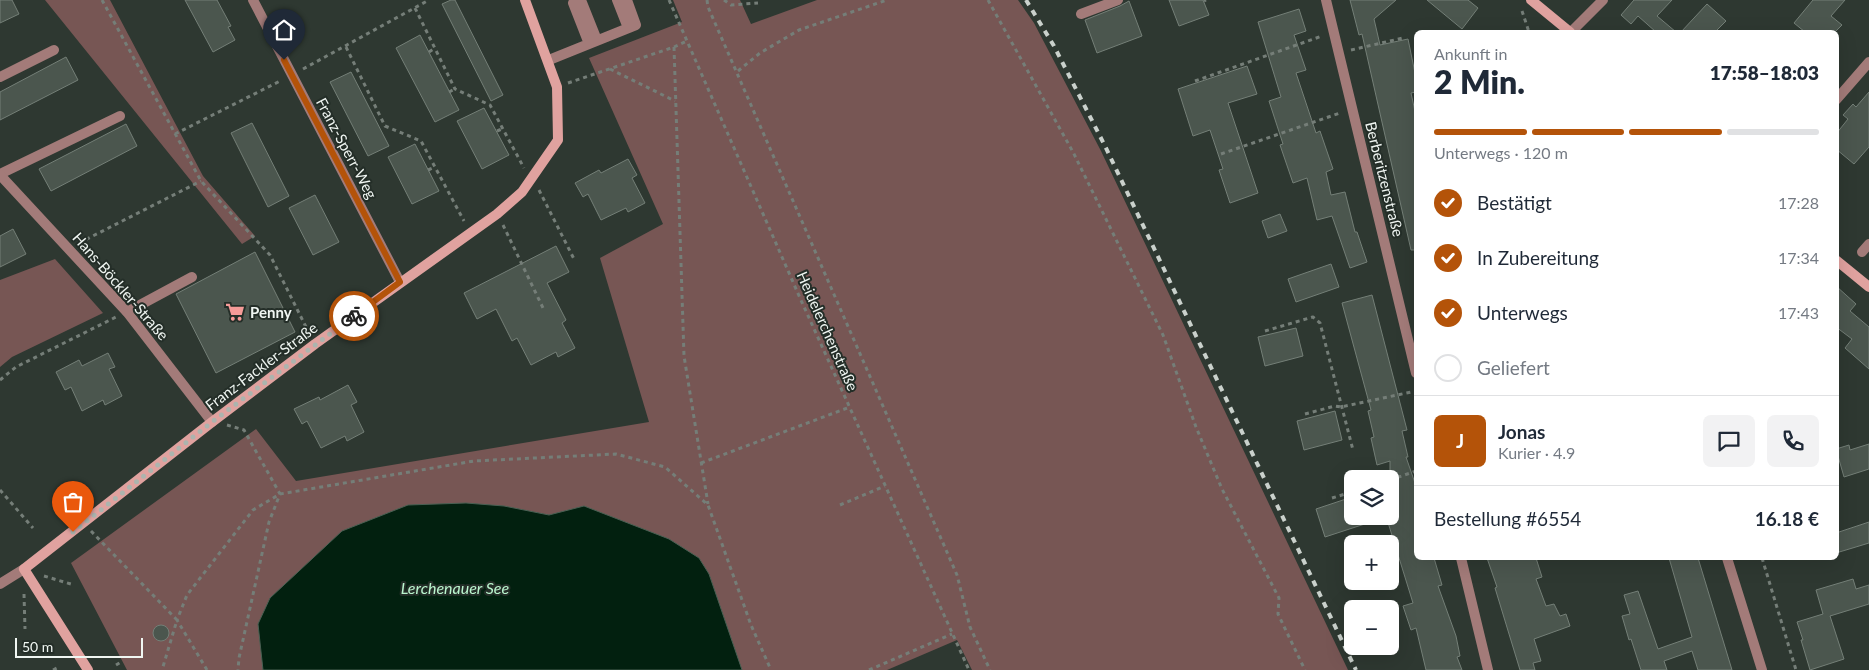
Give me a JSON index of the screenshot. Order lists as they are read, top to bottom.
{
  "streets": {
    "street": [
      "Franz-Sperr-Weg",
      "Berberitzenstraße",
      "Hans-Böckler-Straße",
      "Franz-Fackler-Straße"
    ],
    "path": ["Heidelerchenstraße"]
  },
  "crossings": [
    ["Franz-Sperr-Weg", "Franz-Fackler-Straße"],
    ["Hans-Böckler-Straße", "Franz-Fackler-Straße"]
  ],
  "water": ["Lerchenauer See"],
  "places": {
    "supermarket": ["Penny"]
  },
  "scale_bar": "50 m",
  "page": {
    "heading": ["2 Min.", "Ankunft in", "17:58–18:03"],
    "panel": [
      "Jonas",
      "Kurier · 4.9",
      "Bestellung #6554",
      "16.18 €"
    ],
    "bar": "Unterwegs · 120 m",
    "list": [
      ["Bestätigt", "17:28"],
      ["In Zubereitung", "17:34"],
      ["Unterwegs", "17:43"],
      "Geliefert"
    ],
    "round": "J",
    "map_buttons": ["+", "−"],
    "scale": "50 m"
  }
}
